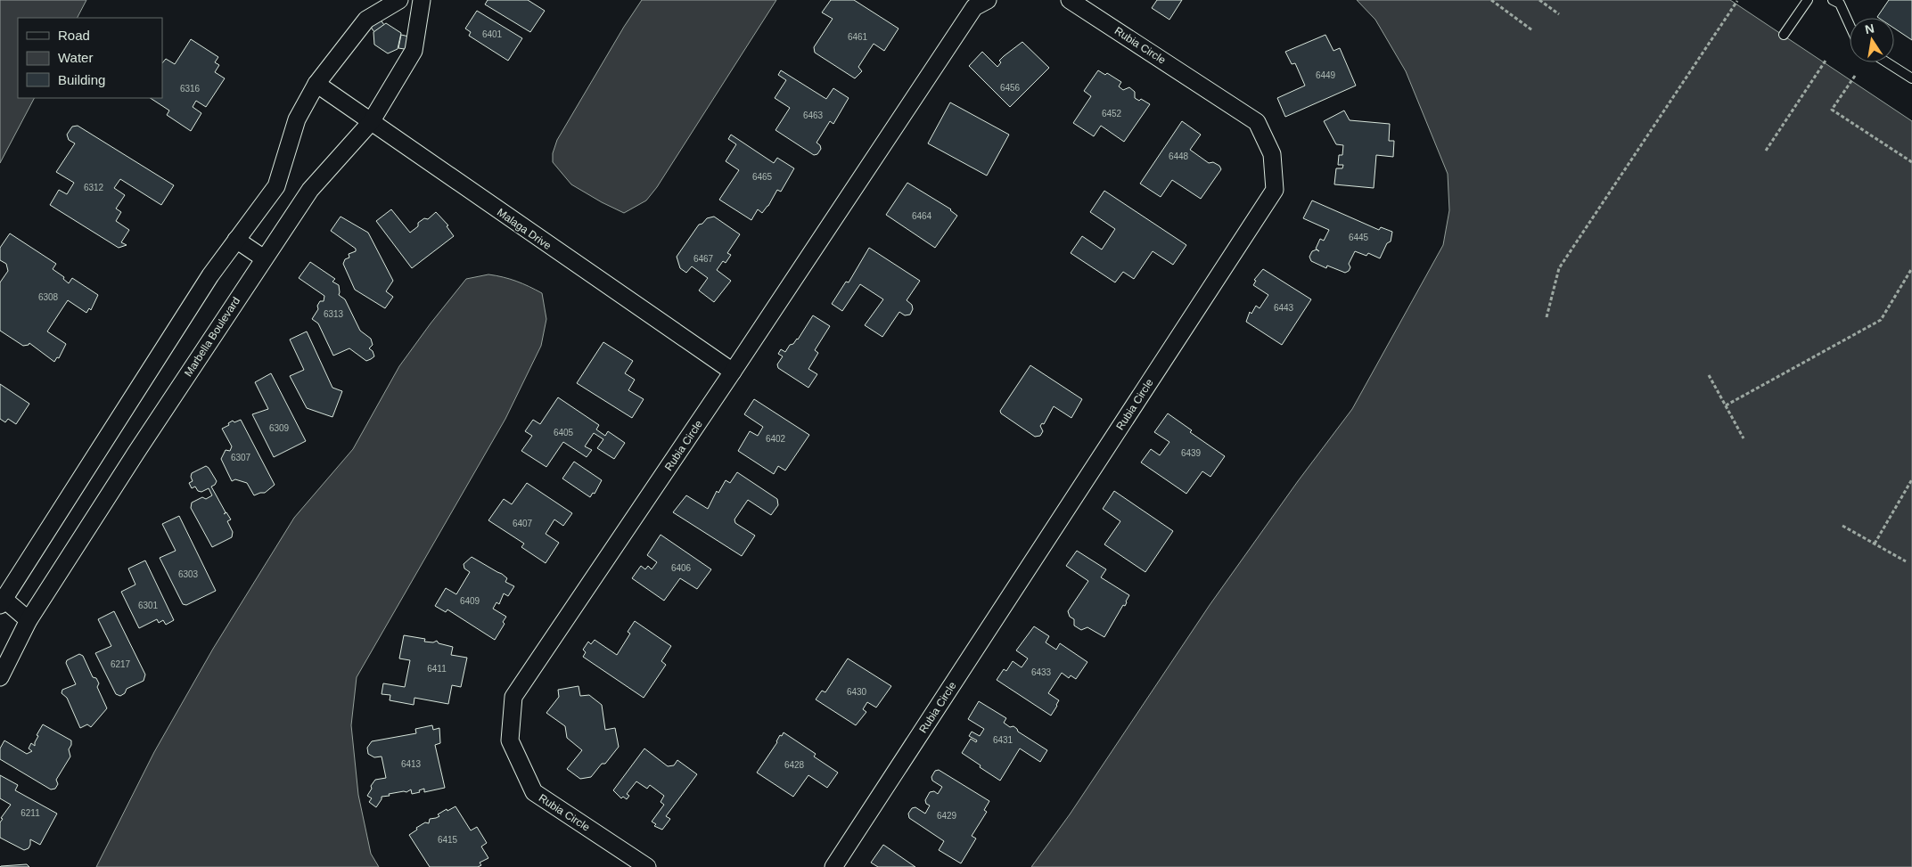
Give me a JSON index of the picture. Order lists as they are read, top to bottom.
{
  "streets": {
    "street": ["Rubia Circle", "Malaga Drive", "Marbella Boulevard"]
  },
  "crossings": [
    ["Rubia Circle", "Malaga Drive"],
    ["Malaga Drive", "Marbella Boulevard"]
  ],
  "house_numbers": [
    "6401",
    "6461",
    "6449",
    "6456",
    "6316",
    "6452",
    "6463",
    "6448",
    "6465",
    "6312",
    "6464",
    "6445",
    "6467",
    "6308",
    "6443",
    "6313",
    "6309",
    "6405",
    "6402",
    "6439",
    "6307",
    "6407",
    "6406",
    "6303",
    "6409",
    "6301",
    "6217",
    "6411",
    "6433",
    "6430",
    "6431",
    "6413",
    "6428",
    "6211",
    "6429",
    "6415"
  ],
  "legend": ["Road", "Water", "Building"],
  "north": "top"
}
